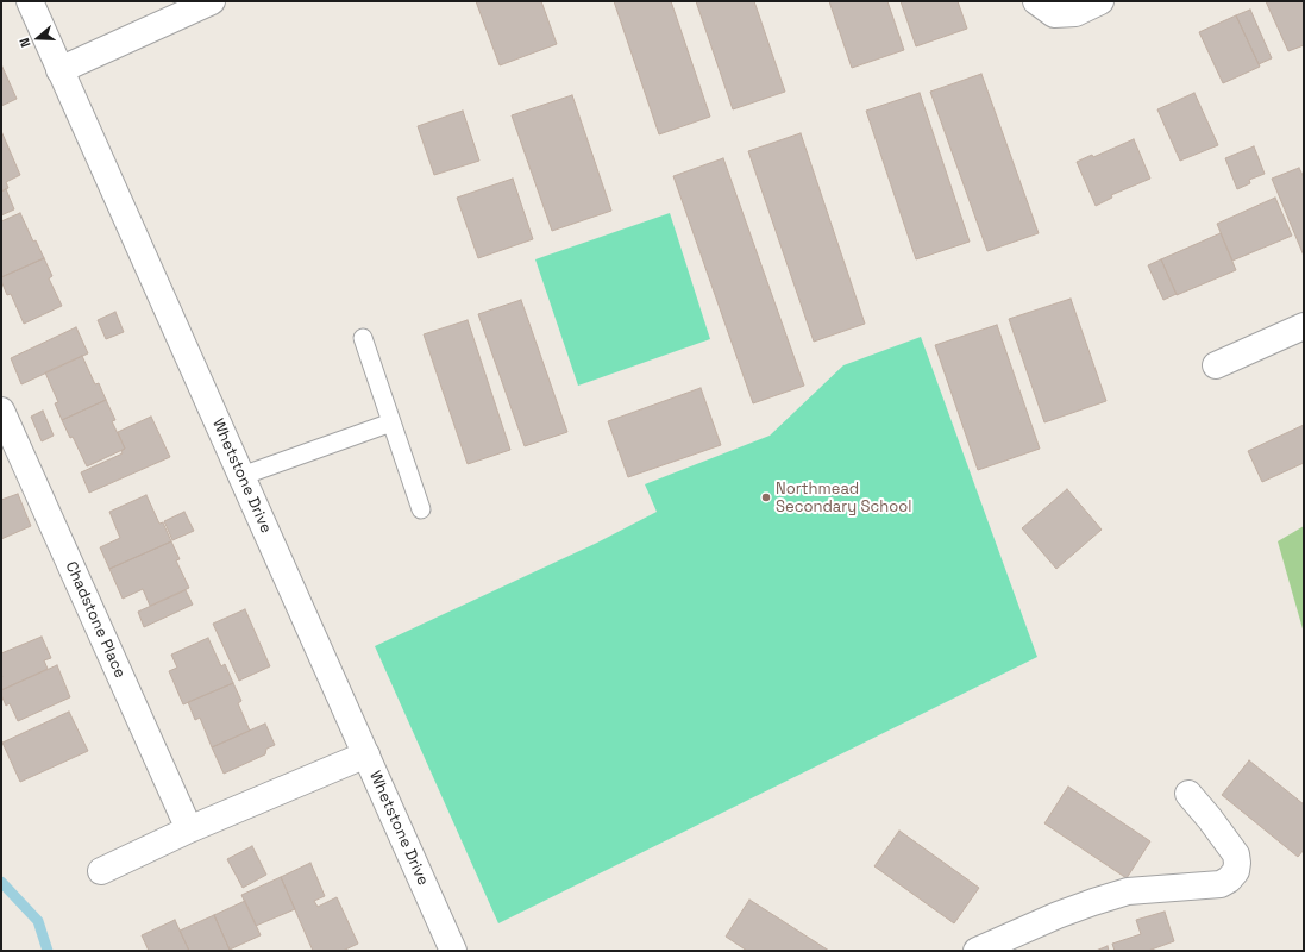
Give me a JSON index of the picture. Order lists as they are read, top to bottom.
{
  "streets": {
    "street": ["Whetstone Drive", "Chadstone Place"]
  },
  "places": ["Northmead Secondary School"],
  "north": "left"
}
